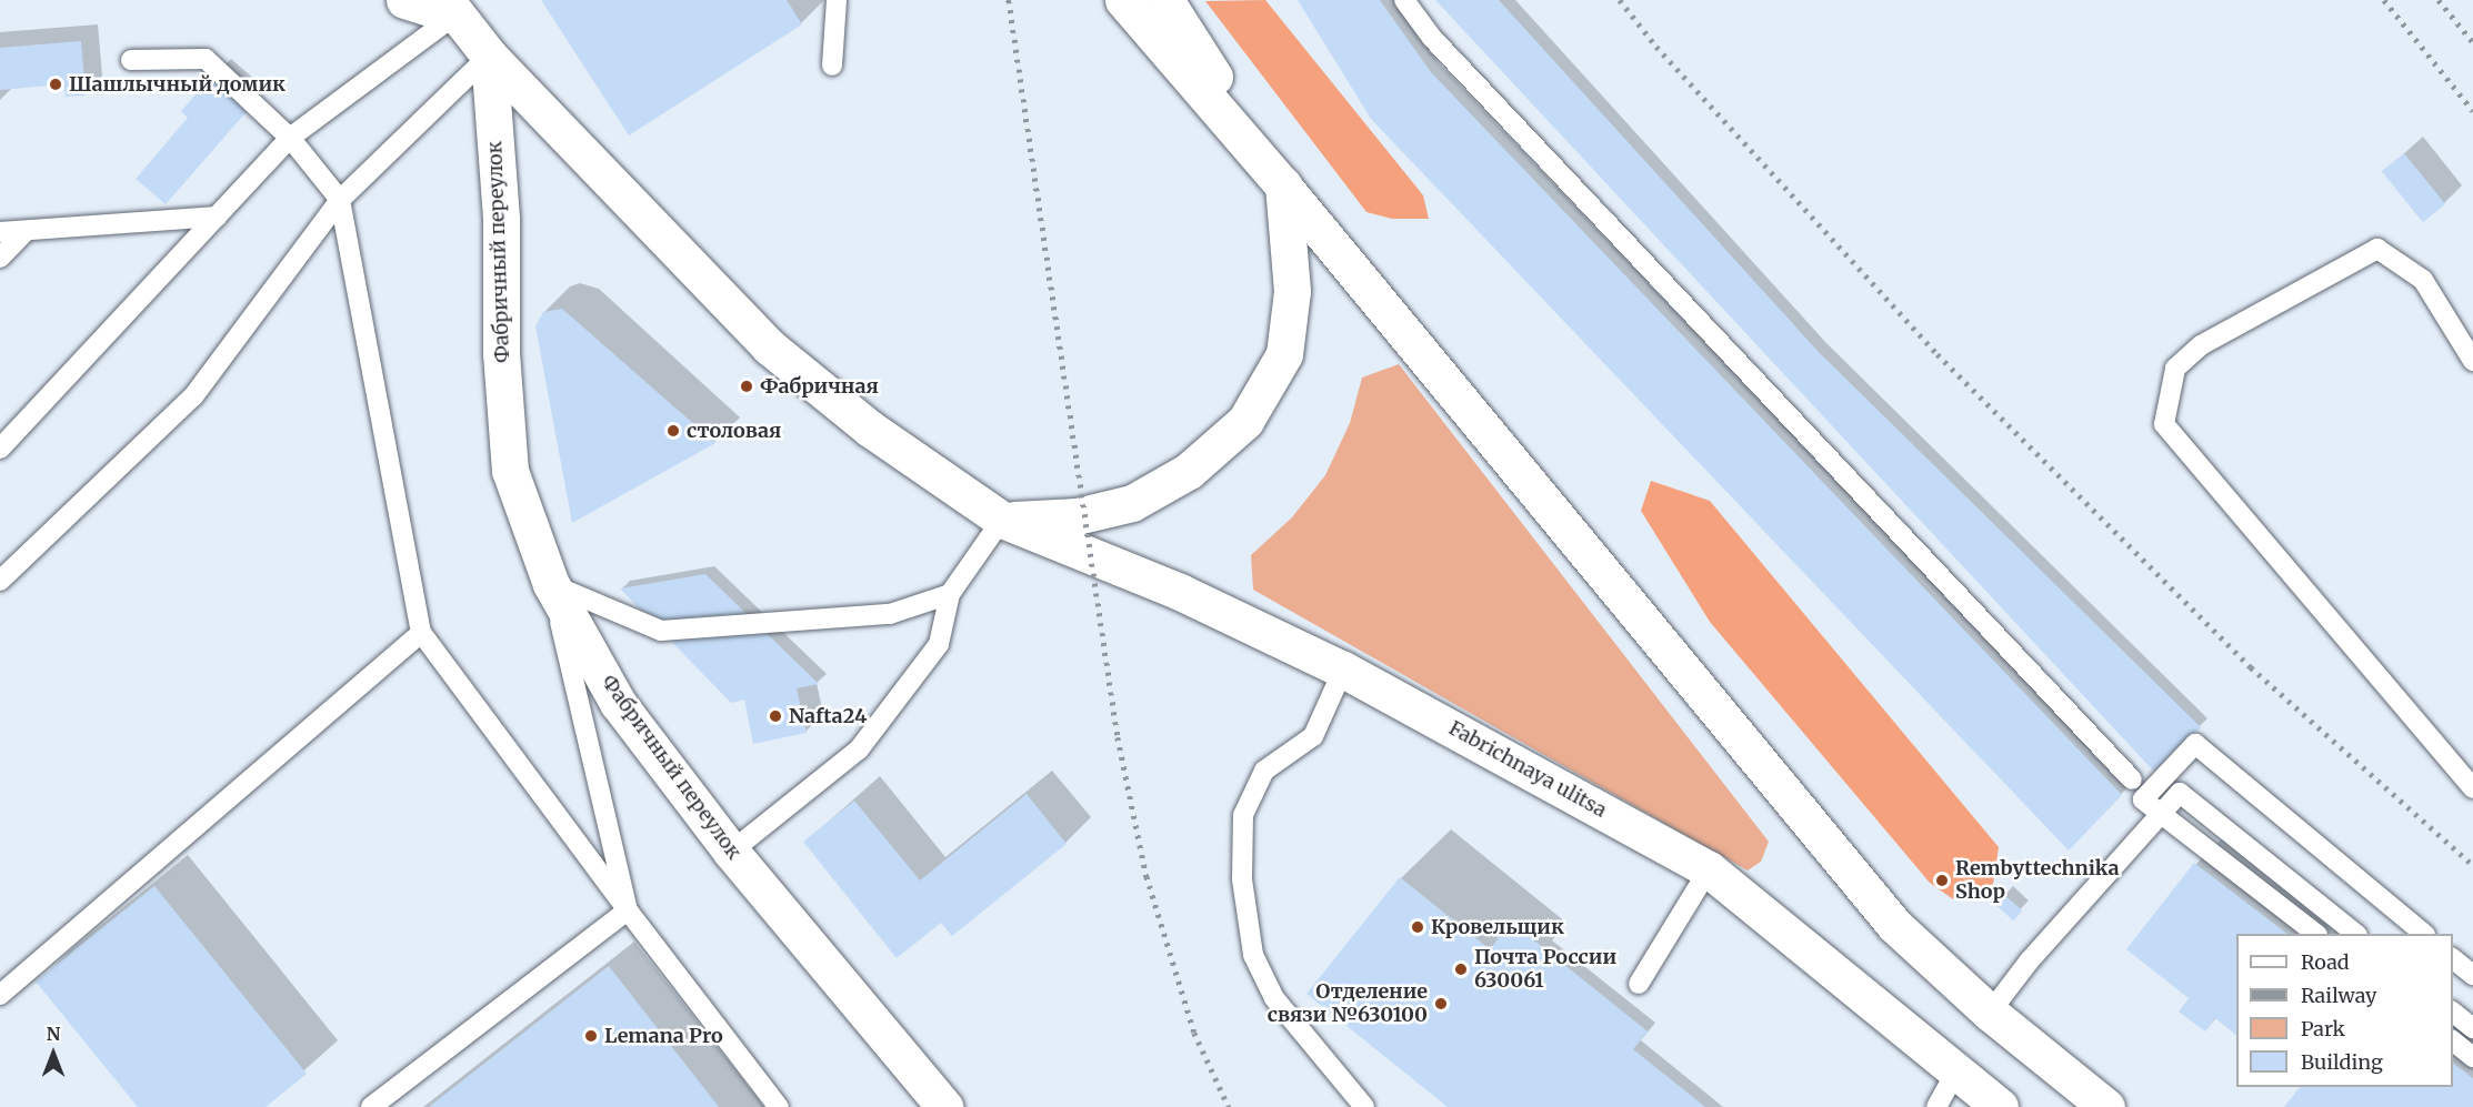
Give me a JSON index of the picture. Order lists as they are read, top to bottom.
{
  "streets": {
    "main road": ["Фабричный переулок", "Fabrichnaya ulitsa"]
  },
  "crossings": [
    ["Фабричный переулок", "Fabrichnaya ulitsa"]
  ],
  "places": [
    "Шашлычный домик",
    "Фабричная",
    "столовая",
    "Nafta24",
    "Rembyttechnika Shop",
    "Кровельщик",
    "Почта России 630061",
    "Отделение связи №630100",
    "Lemana Pro"
  ],
  "legend": [
    "Road",
    "Railway",
    "Park",
    "Building"
  ],
  "north": "top"
}
